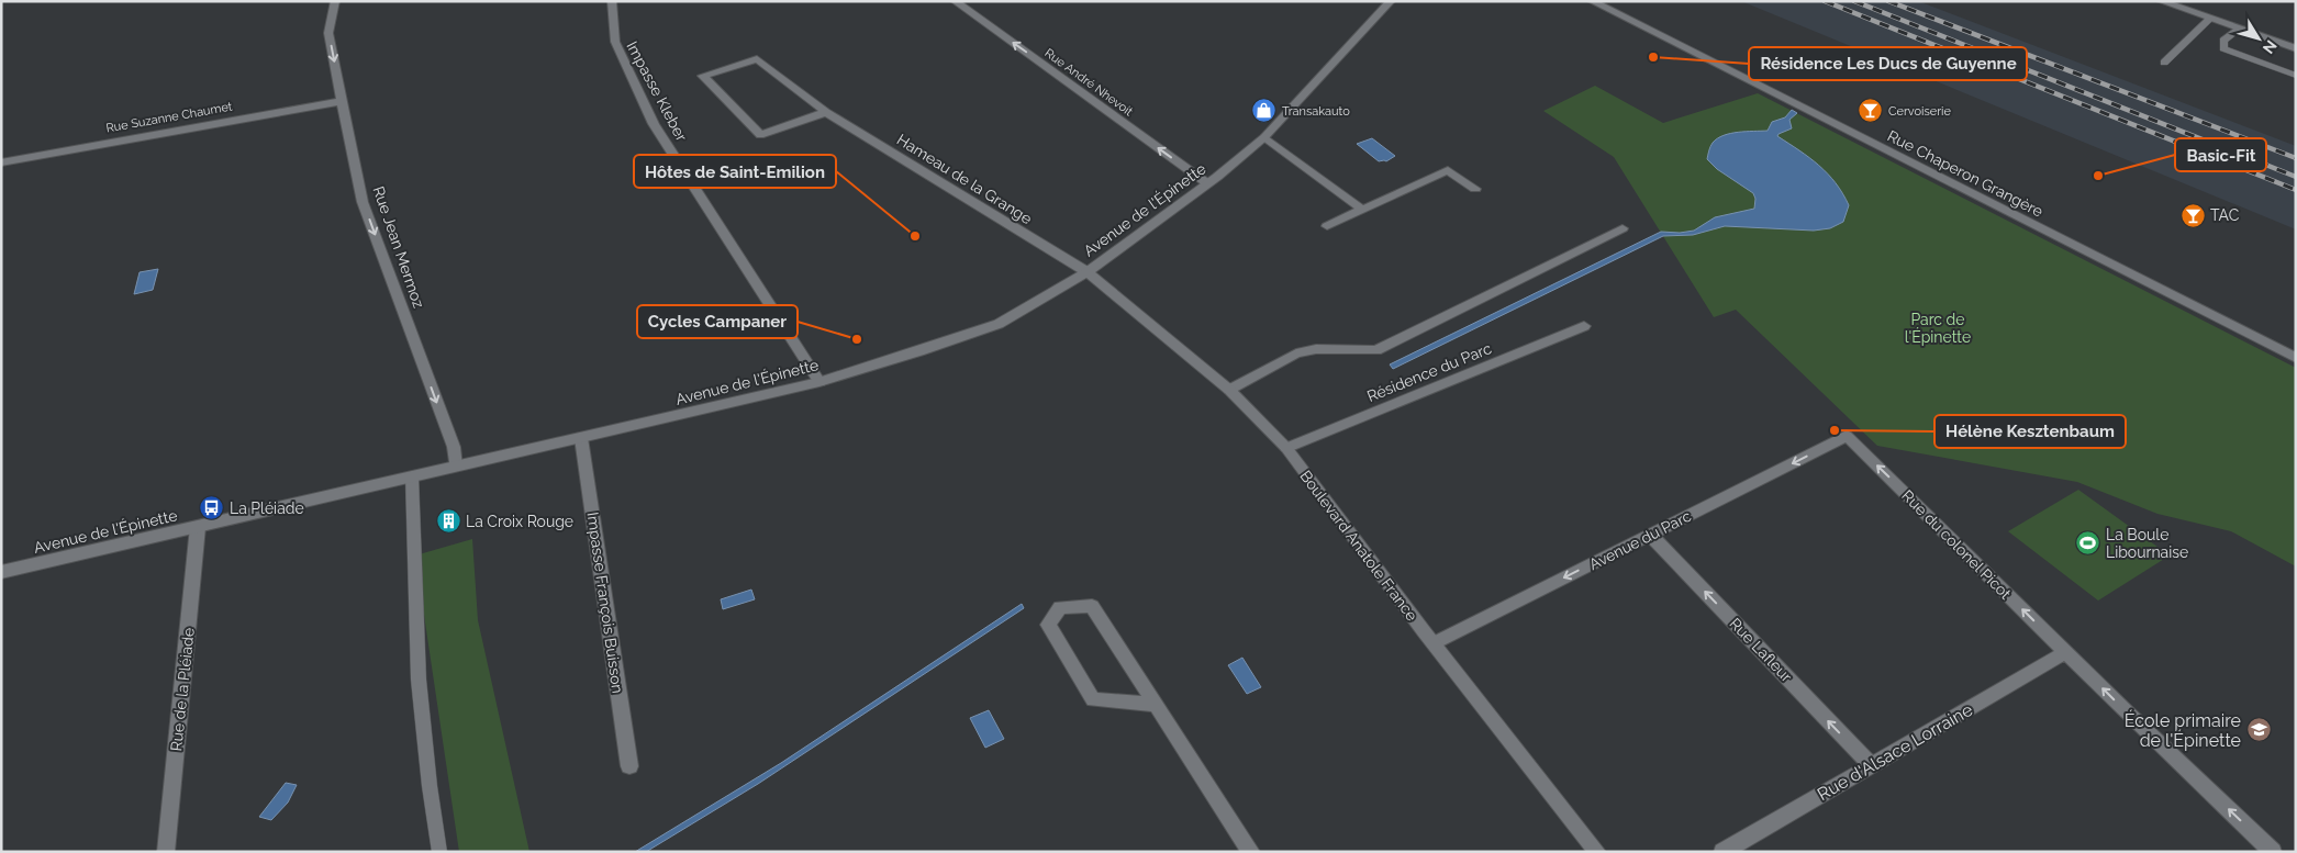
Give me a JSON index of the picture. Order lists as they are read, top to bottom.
{
  "streets": {
    "street": [
      "Rue André Nhevoit",
      "Impasse Kleber",
      "Rue Suzanne Chaumet",
      "Rue Chaperon Grangère",
      "Hameau de la Grange",
      "Avenue de l'Épinette",
      "Rue Jean Mermoz",
      "Résidence du Parc",
      "Avenue du Parc",
      "Rue du colonel Picot",
      "Boulevard Anatole France",
      "Impasse François Buisson",
      "Rue Lafleur",
      "Rue de la Pléiade",
      "Rue d'Alsace Lorraine"
    ]
  },
  "crossings": [
    ["Rue André Nhevoit", "Avenue de l'Épinette"],
    ["Impasse Kleber", "Avenue de l'Épinette"],
    ["Rue Suzanne Chaumet", "Rue Jean Mermoz"],
    ["Hameau de la Grange", "Avenue de l'Épinette"],
    ["Hameau de la Grange", "Boulevard Anatole France"],
    ["Avenue de l'Épinette", "Rue Jean Mermoz"],
    ["Avenue de l'Épinette", "Boulevard Anatole France"],
    ["Avenue de l'Épinette", "Impasse François Buisson"],
    ["Avenue de l'Épinette", "Rue de la Pléiade"],
    ["Résidence du Parc", "Boulevard Anatole France"],
    ["Avenue du Parc", "Rue du colonel Picot"],
    ["Avenue du Parc", "Boulevard Anatole France"],
    ["Avenue du Parc", "Rue Lafleur"],
    ["Rue du colonel Picot", "Rue d'Alsace Lorraine"],
    ["Rue Lafleur", "Rue d'Alsace Lorraine"]
  ],
  "one_way": [
    "Rue André Nhevoit",
    "Rue Jean Mermoz",
    "Avenue du Parc",
    "Rue du colonel Picot",
    "Rue Lafleur"
  ],
  "parks": ["Parc de l'Épinette"],
  "places": {
    "other": [
      "Résidence Les Ducs de Guyenne",
      "Basic-Fit",
      "Hôtes de Saint-Emilion",
      "Cycles Campaner",
      "Hélène Kesztenbaum"
    ],
    "shop": ["Transakauto"],
    "bar": ["Cervoiserie", "TAC"],
    "bus stop": ["La Pléiade"],
    "building": ["La Croix Rouge"],
    "sports": ["La Boule Libournaise"],
    "school or university": ["École primaire de l'Épinette"]
  },
  "north": "bottom right"
}
